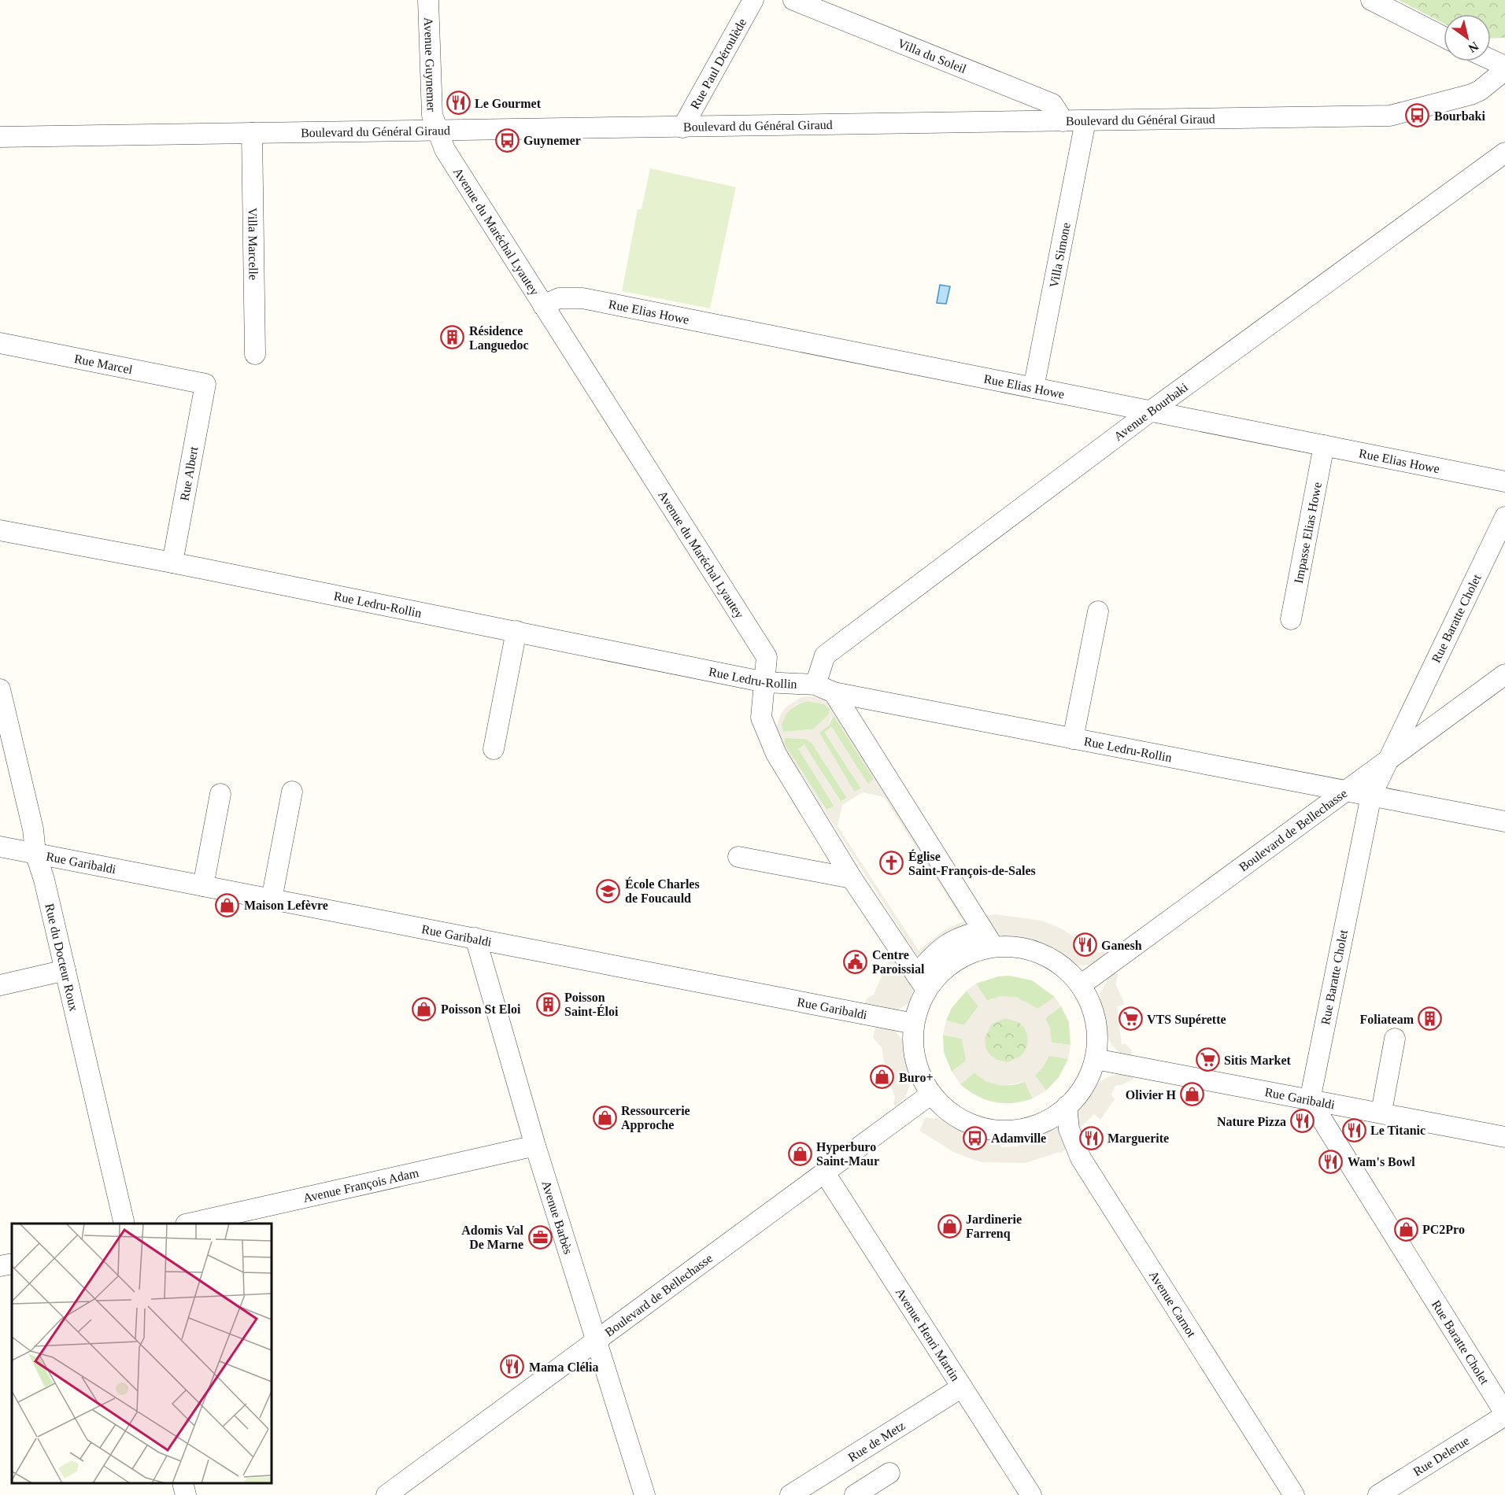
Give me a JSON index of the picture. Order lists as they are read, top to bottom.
{
  "streets": {
    "street": [
      "Villa du Soleil",
      "Rue Paul Déroulède",
      "Avenue Guynemer",
      "Boulevard du Général Giraud",
      "Avenue du Maréchal Lyautey",
      "Villa Marcelle",
      "Villa Simone",
      "Rue Elias Howe",
      "Rue Marcel",
      "Avenue Bourbaki",
      "Rue Albert",
      "Impasse Elias Howe",
      "Rue Ledru-Rollin",
      "Rue Baratte Cholet",
      "Boulevard de Bellechasse",
      "Rue Garibaldi",
      "Rue du Docteur Roux",
      "Avenue François Adam",
      "Avenue Barbès",
      "Avenue Carnot",
      "Avenue Henri Martin",
      "Rue de Metz",
      "Rue Delerue"
    ]
  },
  "crossings": [
    ["Villa du Soleil", "Boulevard du Général Giraud"],
    ["Rue Paul Déroulède", "Boulevard du Général Giraud"],
    ["Avenue Guynemer", "Boulevard du Général Giraud"],
    ["Avenue Guynemer", "Avenue du Maréchal Lyautey"],
    ["Boulevard du Général Giraud", "Avenue du Maréchal Lyautey"],
    ["Boulevard du Général Giraud", "Villa Marcelle"],
    ["Boulevard du Général Giraud", "Villa Simone"],
    ["Avenue du Maréchal Lyautey", "Rue Elias Howe"],
    ["Avenue du Maréchal Lyautey", "Rue Ledru-Rollin"],
    ["Villa Simone", "Rue Elias Howe"],
    ["Rue Elias Howe", "Avenue Bourbaki"],
    ["Rue Elias Howe", "Impasse Elias Howe"],
    ["Rue Marcel", "Rue Albert"],
    ["Avenue Bourbaki", "Rue Ledru-Rollin"],
    ["Rue Albert", "Rue Ledru-Rollin"],
    ["Rue Ledru-Rollin", "Rue Baratte Cholet"],
    ["Rue Ledru-Rollin", "Boulevard de Bellechasse"],
    ["Rue Baratte Cholet", "Boulevard de Bellechasse"],
    ["Rue Baratte Cholet", "Rue Garibaldi"],
    ["Rue Baratte Cholet", "Rue Delerue"],
    ["Boulevard de Bellechasse", "Avenue Barbès"],
    ["Boulevard de Bellechasse", "Avenue Henri Martin"],
    ["Rue Garibaldi", "Rue du Docteur Roux"],
    ["Rue Garibaldi", "Avenue Barbès"],
    ["Avenue François Adam", "Avenue Barbès"],
    ["Avenue Henri Martin", "Rue de Metz"]
  ],
  "places": {
    "restaurant": [
      "Le Gourmet",
      "Ganesh",
      "Nature Pizza",
      "Le Titanic",
      "Marguerite",
      "Wam's Bowl",
      "Mama Clélia"
    ],
    "bus stop": ["Bourbaki", "Guynemer", "Adamville"],
    "building": ["Résidence Languedoc", "Poisson Saint-Éloi", "Foliateam"],
    "church": ["Église Saint-François-de-Sales"],
    "school or university": ["École Charles de Foucauld"],
    "shop": [
      "Maison Lefèvre",
      "Poisson St Eloi",
      "Buro+",
      "Olivier H",
      "Ressourcerie Approche",
      "Hyperburo Saint-Maur",
      "Jardinerie Farrenq",
      "PC2Pro"
    ],
    "public building": ["Centre Paroissial"],
    "supermarket": ["VTS Supérette", "Sitis Market"],
    "office": ["Adomis Val De Marne"]
  },
  "north": "bottom right"
}
